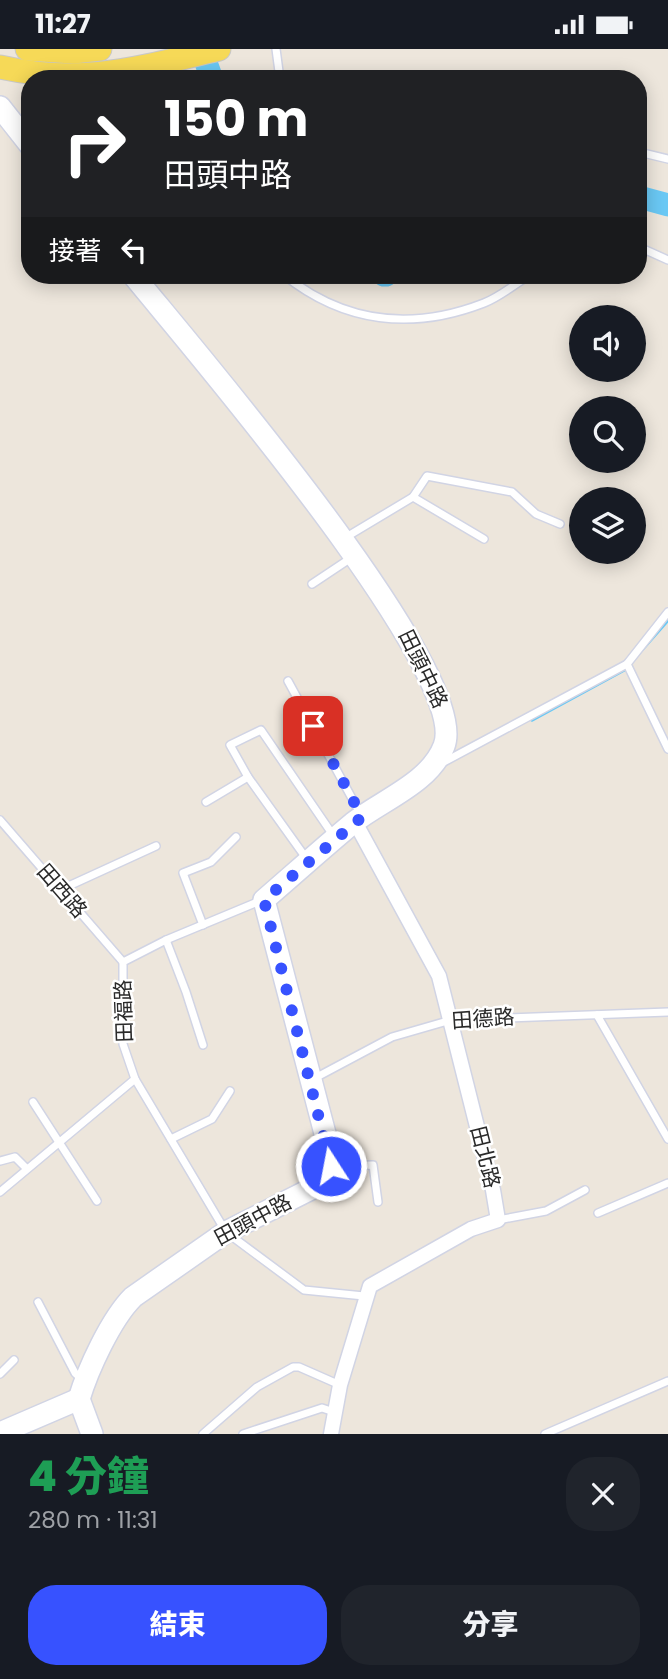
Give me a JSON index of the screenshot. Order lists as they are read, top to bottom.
{
  "streets": {
    "street": ["田頭中路", "田北路"],
    "lane": ["田西路", "田福路", "田德路"]
  },
  "crossings": [
    ["田頭中路", "田福路"],
    ["田頭中路", "田北路"],
    ["田西路", "田福路"],
    ["田德路", "田北路"]
  ],
  "page": {
    "status": "11:27",
    "turn": ["150 m", "田頭中路"],
    "then": "接著",
    "heading": ["4 分鐘", "280 m · 11:31"],
    "buttons": ["結束", "分享"]
  }
}
